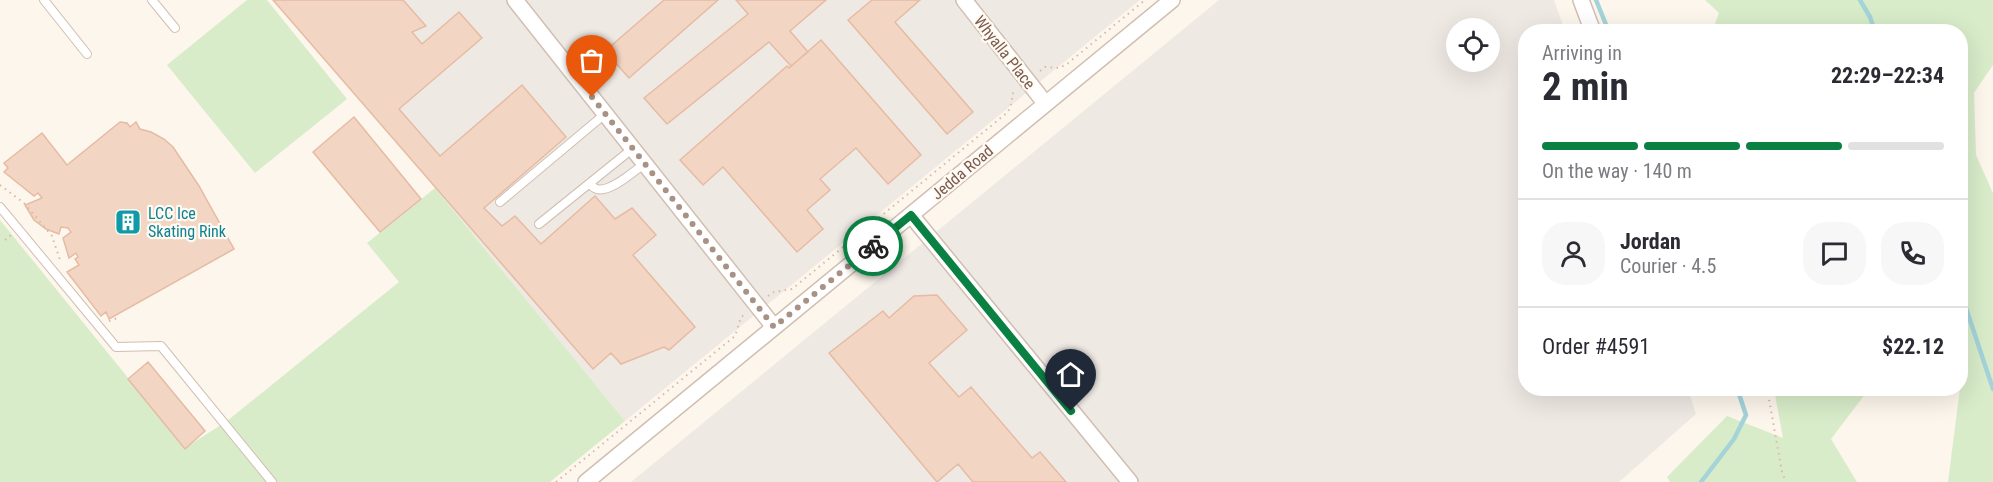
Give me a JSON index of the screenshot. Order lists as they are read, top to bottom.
{
  "streets": {
    "street": ["Whyalla Place", "Jedda Road"]
  },
  "crossings": [
    ["Whyalla Place", "Jedda Road"]
  ],
  "places": {
    "building": ["LCC Ice Skating Rink"]
  },
  "page": {
    "heading": ["2 min", "Arriving in", "22:29–22:34"],
    "panel": [
      "Jordan",
      "Courier · 4.5",
      "Order #4591",
      "$22.12"
    ],
    "bar": "On the way · 140 m"
  }
}
